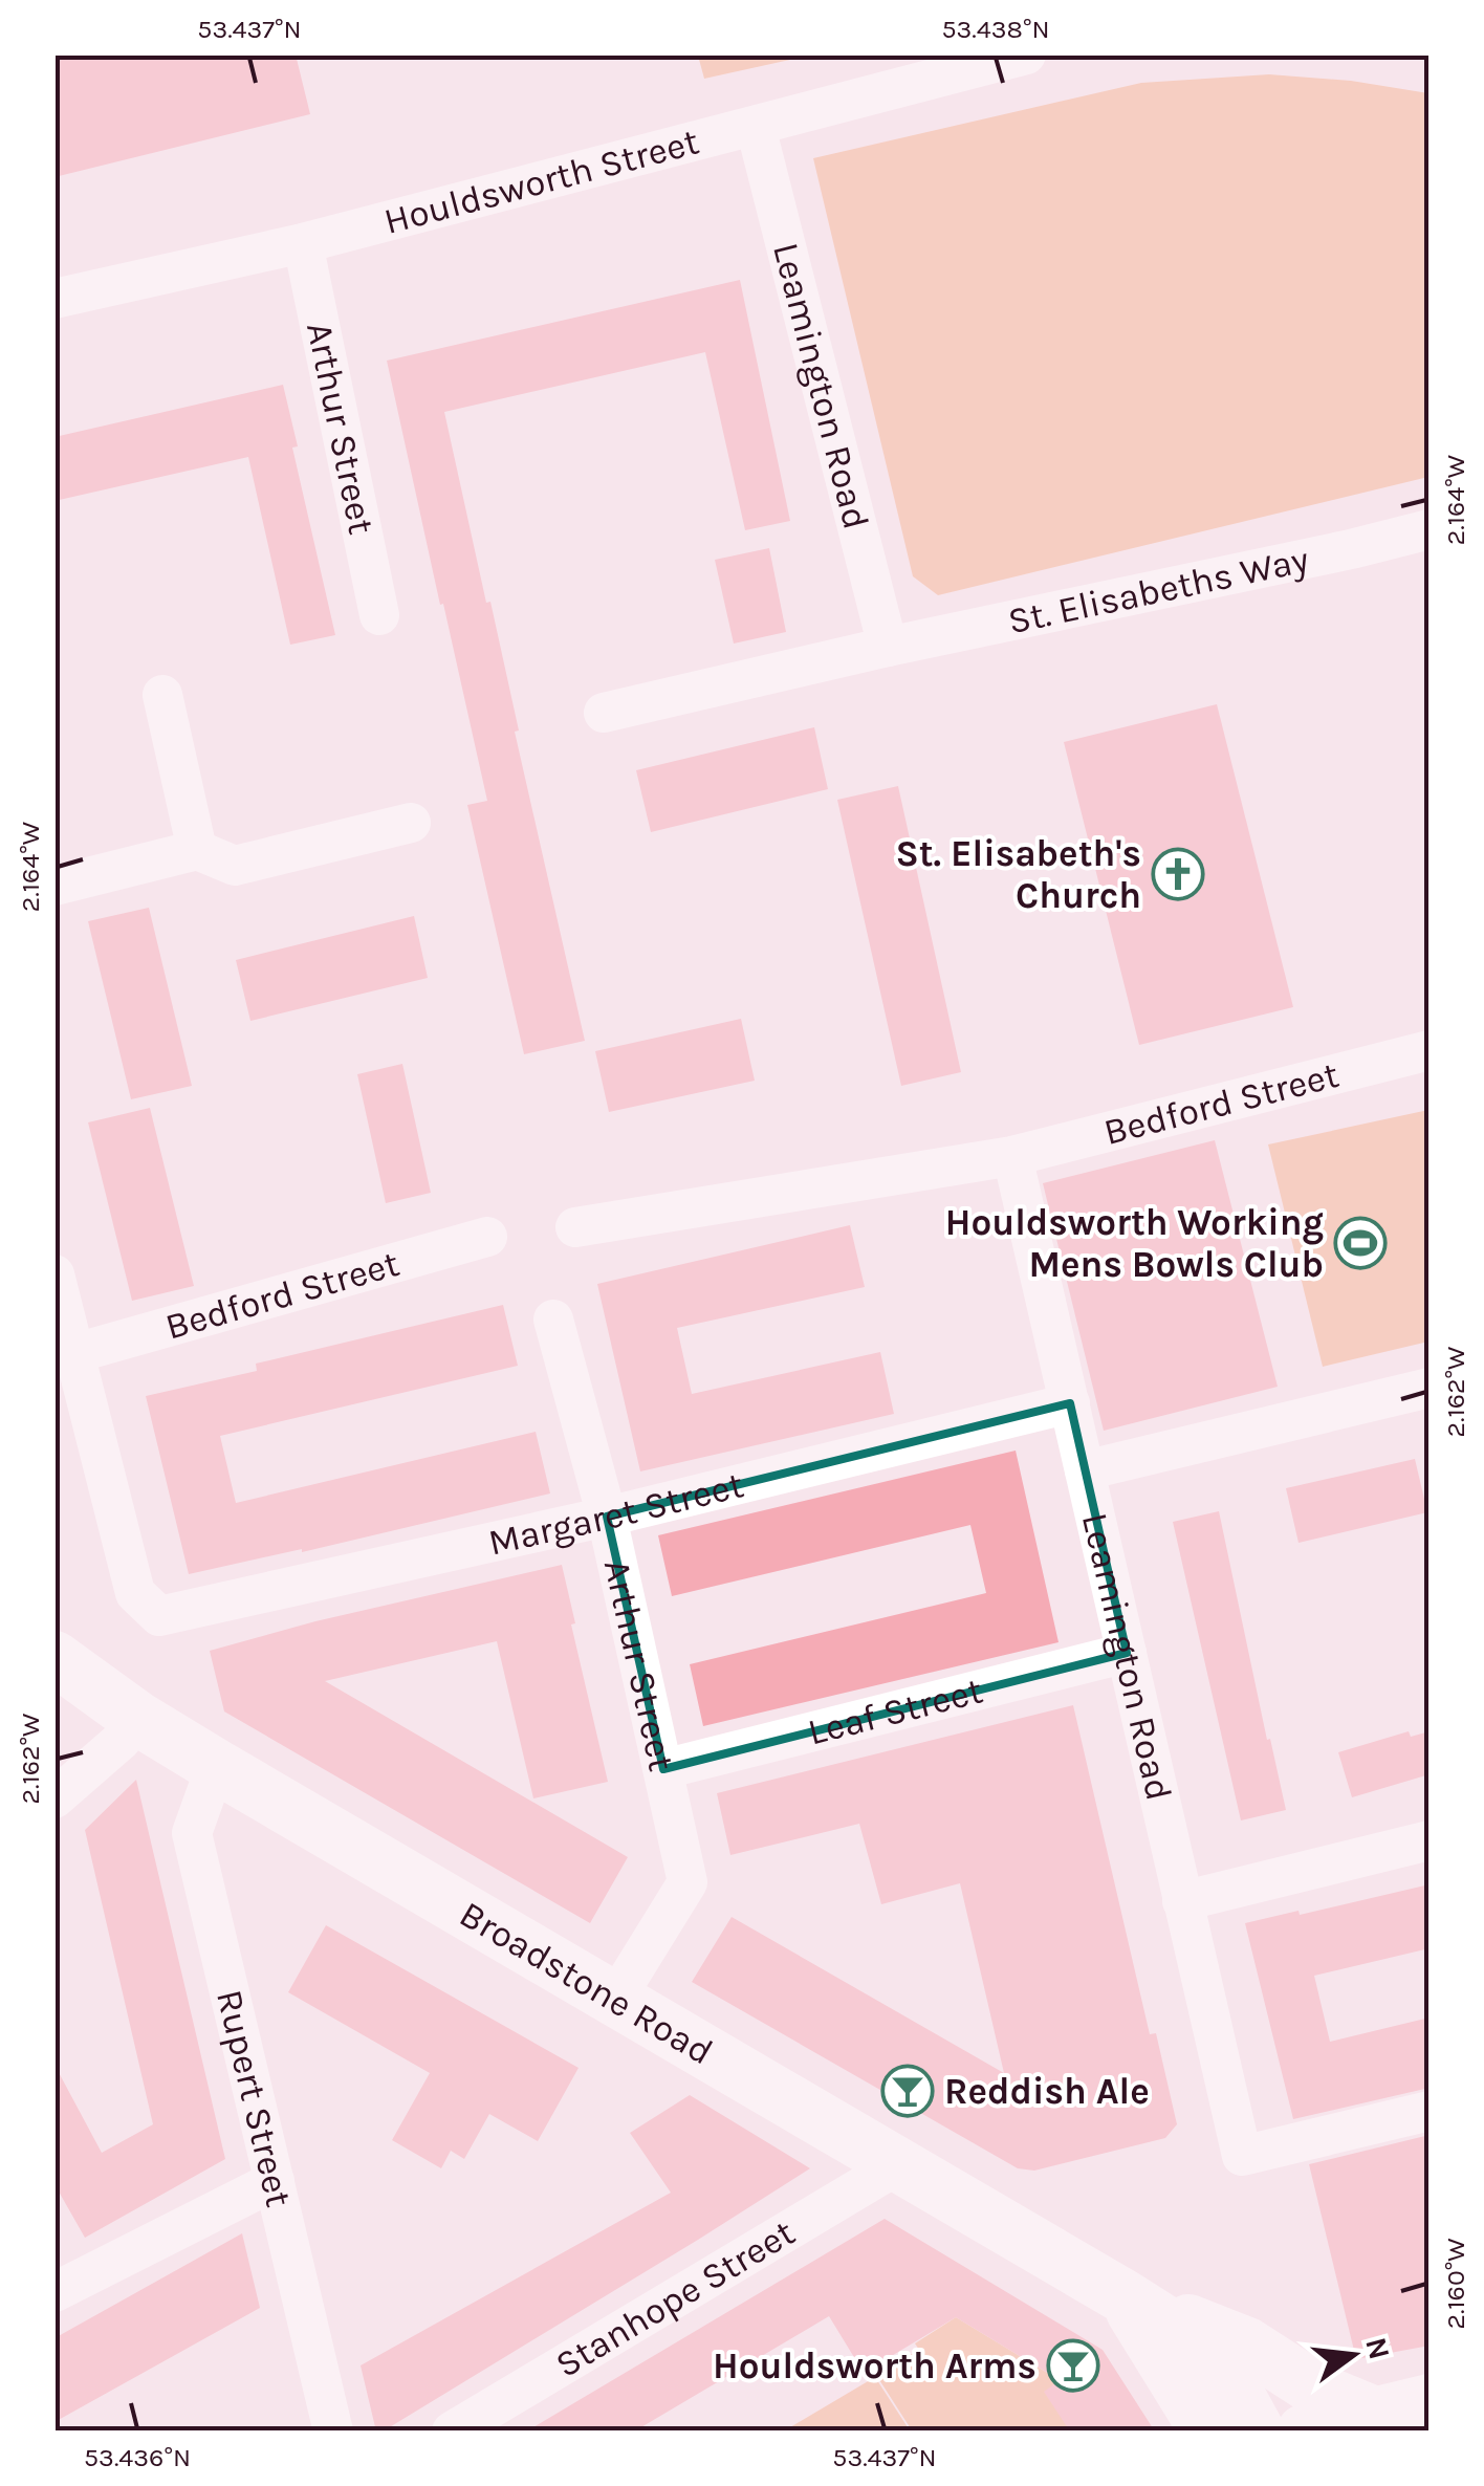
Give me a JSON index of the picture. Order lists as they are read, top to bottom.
{
  "streets": {
    "main road": ["Broadstone Road"],
    "street": [
      "Houldsworth Street",
      "Leamington Road",
      "Arthur Street",
      "St. Elisabeths Way",
      "Bedford Street",
      "Margaret Street",
      "Leaf Street",
      "Rupert Street",
      "Stanhope Street"
    ]
  },
  "crossings": [
    ["Houldsworth Street", "Leamington Road"],
    ["Houldsworth Street", "Arthur Street"],
    ["Leamington Road", "St. Elisabeths Way"],
    ["Leamington Road", "Bedford Street"],
    ["Leamington Road", "Margaret Street"],
    ["Leamington Road", "Leaf Street"],
    ["Arthur Street", "Margaret Street"],
    ["Arthur Street", "Leaf Street"],
    ["Arthur Street", "Broadstone Road"],
    ["Bedford Street", "Margaret Street"],
    ["Broadstone Road", "Rupert Street"],
    ["Broadstone Road", "Stanhope Street"]
  ],
  "places": {
    "church": ["St. Elisabeth's Church"],
    "sports": ["Houldsworth Working Mens Bowls Club"],
    "bar": ["Reddish Ale", "Houldsworth Arms"]
  },
  "north": "right",
  "coordinates": [
    "53.437°N",
    "53.438°N",
    "2.164°W",
    "2.162°W",
    "2.160°W",
    "53.436°N"
  ]
}
